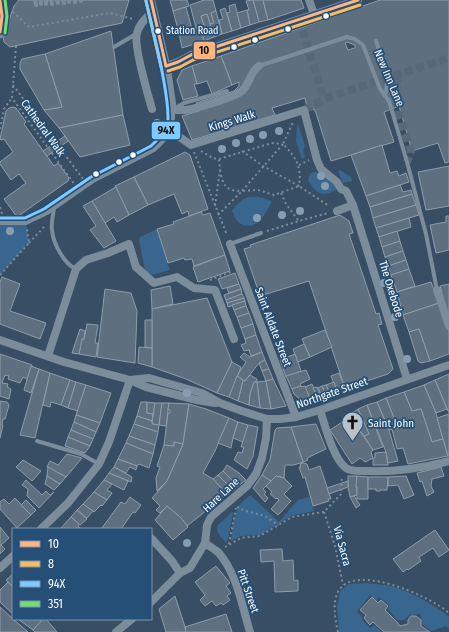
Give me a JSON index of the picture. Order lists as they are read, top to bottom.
{
  "streets": {
    "street": [
      "New Inn Lane",
      "Kings Walk",
      "The Oxebode",
      "Saint Aldate Street",
      "Northgate Street",
      "Hare Lane",
      "Pitt Street"
    ],
    "path": ["Cathedral Walk", "Via Sacra"]
  },
  "crossings": [
    ["Kings Walk", "The Oxebode"],
    ["The Oxebode", "Northgate Street"],
    ["Saint Aldate Street", "Northgate Street"],
    ["Northgate Street", "Hare Lane"],
    ["Hare Lane", "Pitt Street"]
  ],
  "places": {
    "other": ["Station Road"],
    "church": ["Saint John"]
  },
  "lines": [
    "transit line 10",
    "transit line 351",
    "transit line 8",
    "transit line 94X"
  ],
  "legend": [
    "10",
    "8",
    "94X",
    "351"
  ]
}
